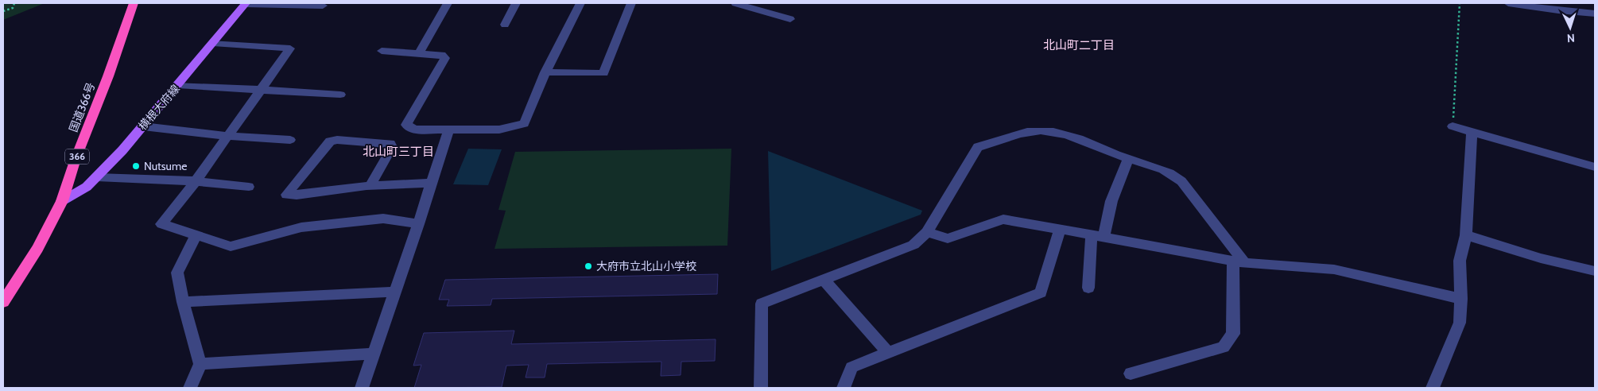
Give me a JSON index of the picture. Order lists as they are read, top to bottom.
{
  "streets": {
    "highway": ["国道366号", "366"],
    "main road": ["横根大府線"]
  },
  "crossings": [
    ["国道366号", "横根大府線"]
  ],
  "districts": ["北山町二丁目", "北山町三丁目"],
  "places": ["Nutsume", "大府市立北山小学校"],
  "north": "bottom"
}
